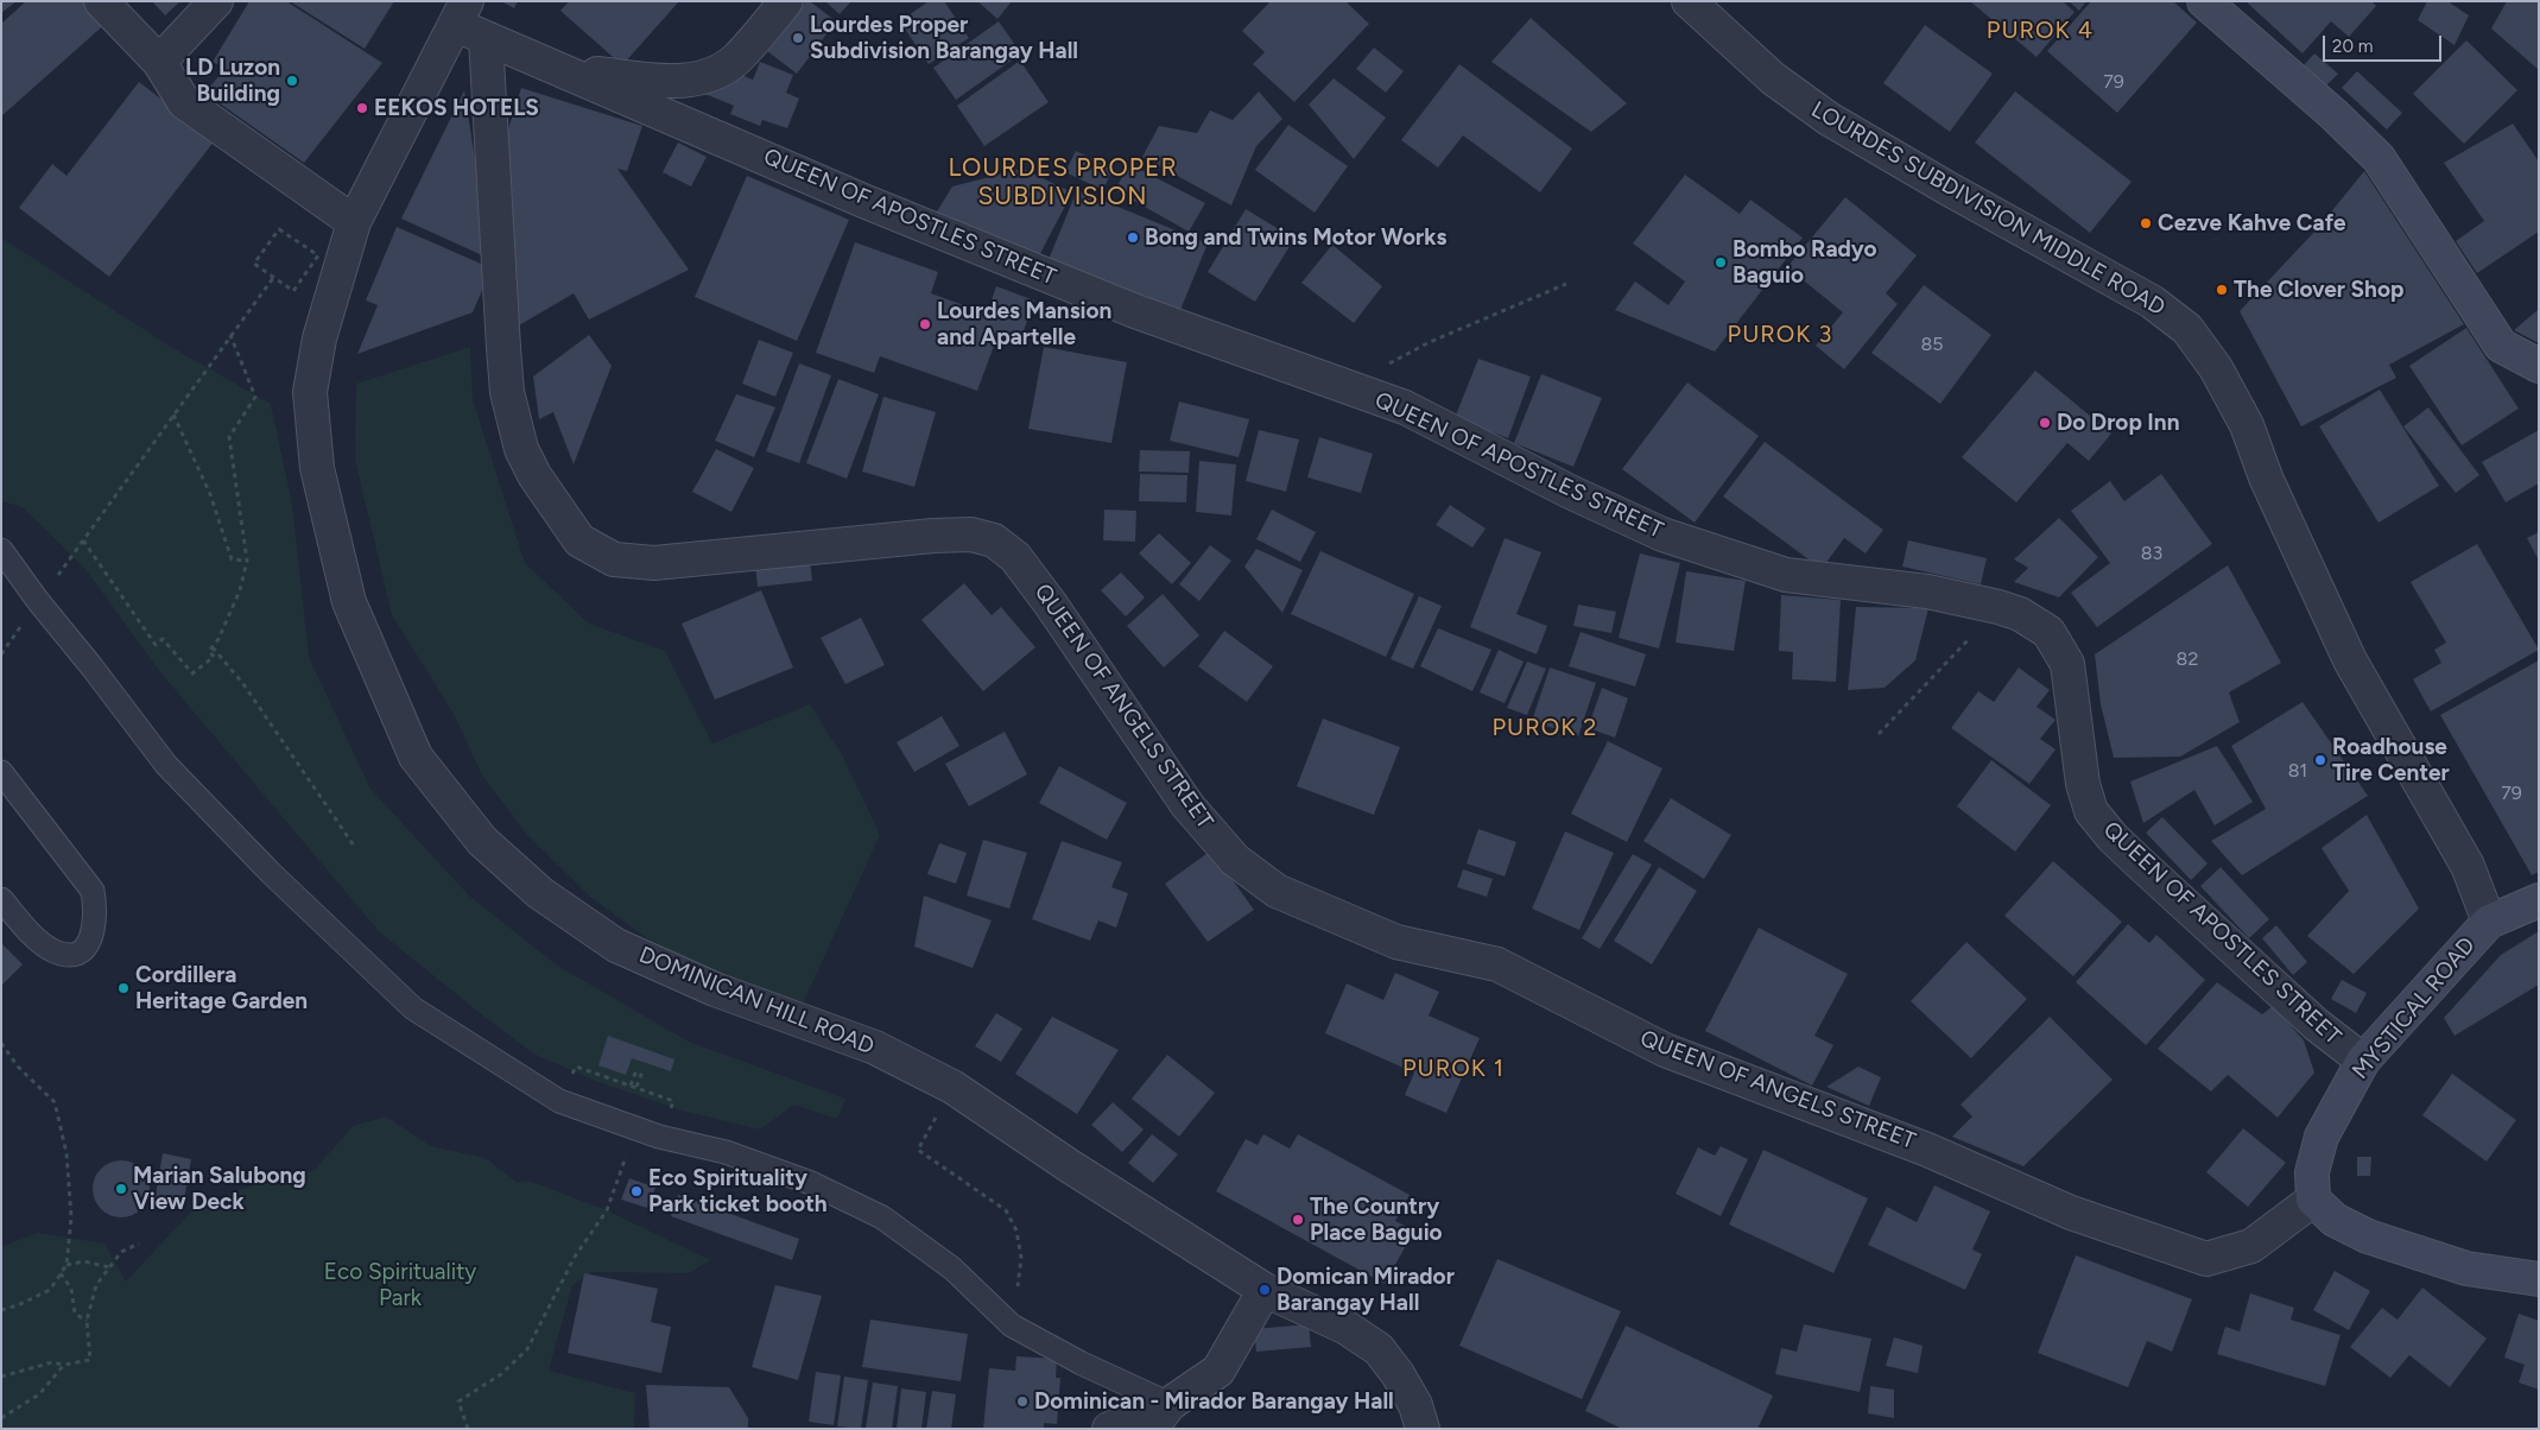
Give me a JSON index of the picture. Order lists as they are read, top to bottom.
{
  "streets": {
    "street": [
      "LOURDES SUBDIVISION MIDDLE ROAD",
      "QUEEN OF APOSTLES STREET",
      "QUEEN OF ANGELS STREET",
      "DOMINICAN HILL ROAD",
      "MYSTICAL ROAD"
    ]
  },
  "crossings": [
    ["LOURDES SUBDIVISION MIDDLE ROAD", "MYSTICAL ROAD"],
    ["QUEEN OF APOSTLES STREET", "QUEEN OF ANGELS STREET"],
    ["QUEEN OF APOSTLES STREET", "DOMINICAN HILL ROAD"],
    ["QUEEN OF APOSTLES STREET", "MYSTICAL ROAD"],
    ["QUEEN OF ANGELS STREET", "MYSTICAL ROAD"]
  ],
  "districts": [
    "PUROK 4",
    "LOURDES PROPER SUBDIVISION",
    "PUROK 3",
    "PUROK 2",
    "PUROK 1"
  ],
  "parks": ["Eco Spirituality Park"],
  "places": [
    "Lourdes Proper Subdivision Barangay Hall",
    "LD Luzon Building",
    "EEKOS HOTELS",
    "Cezve Kahve Cafe",
    "Bong and Twins Motor Works",
    "Bombo Radyo Baguio",
    "The Clover Shop",
    "Lourdes Mansion and Apartelle",
    "Do Drop Inn",
    "Roadhouse Tire Center",
    "Cordillera Heritage Garden",
    "Marian Salubong View Deck",
    "Eco Spirituality Park ticket booth",
    "The Country Place Baguio",
    "Domican Mirador Barangay Hall",
    "Dominican - Mirador Barangay Hall"
  ],
  "house_numbers": [
    "79",
    "85",
    "83",
    "82",
    "81",
    "79"
  ],
  "scale_bar": "20 m"
}
